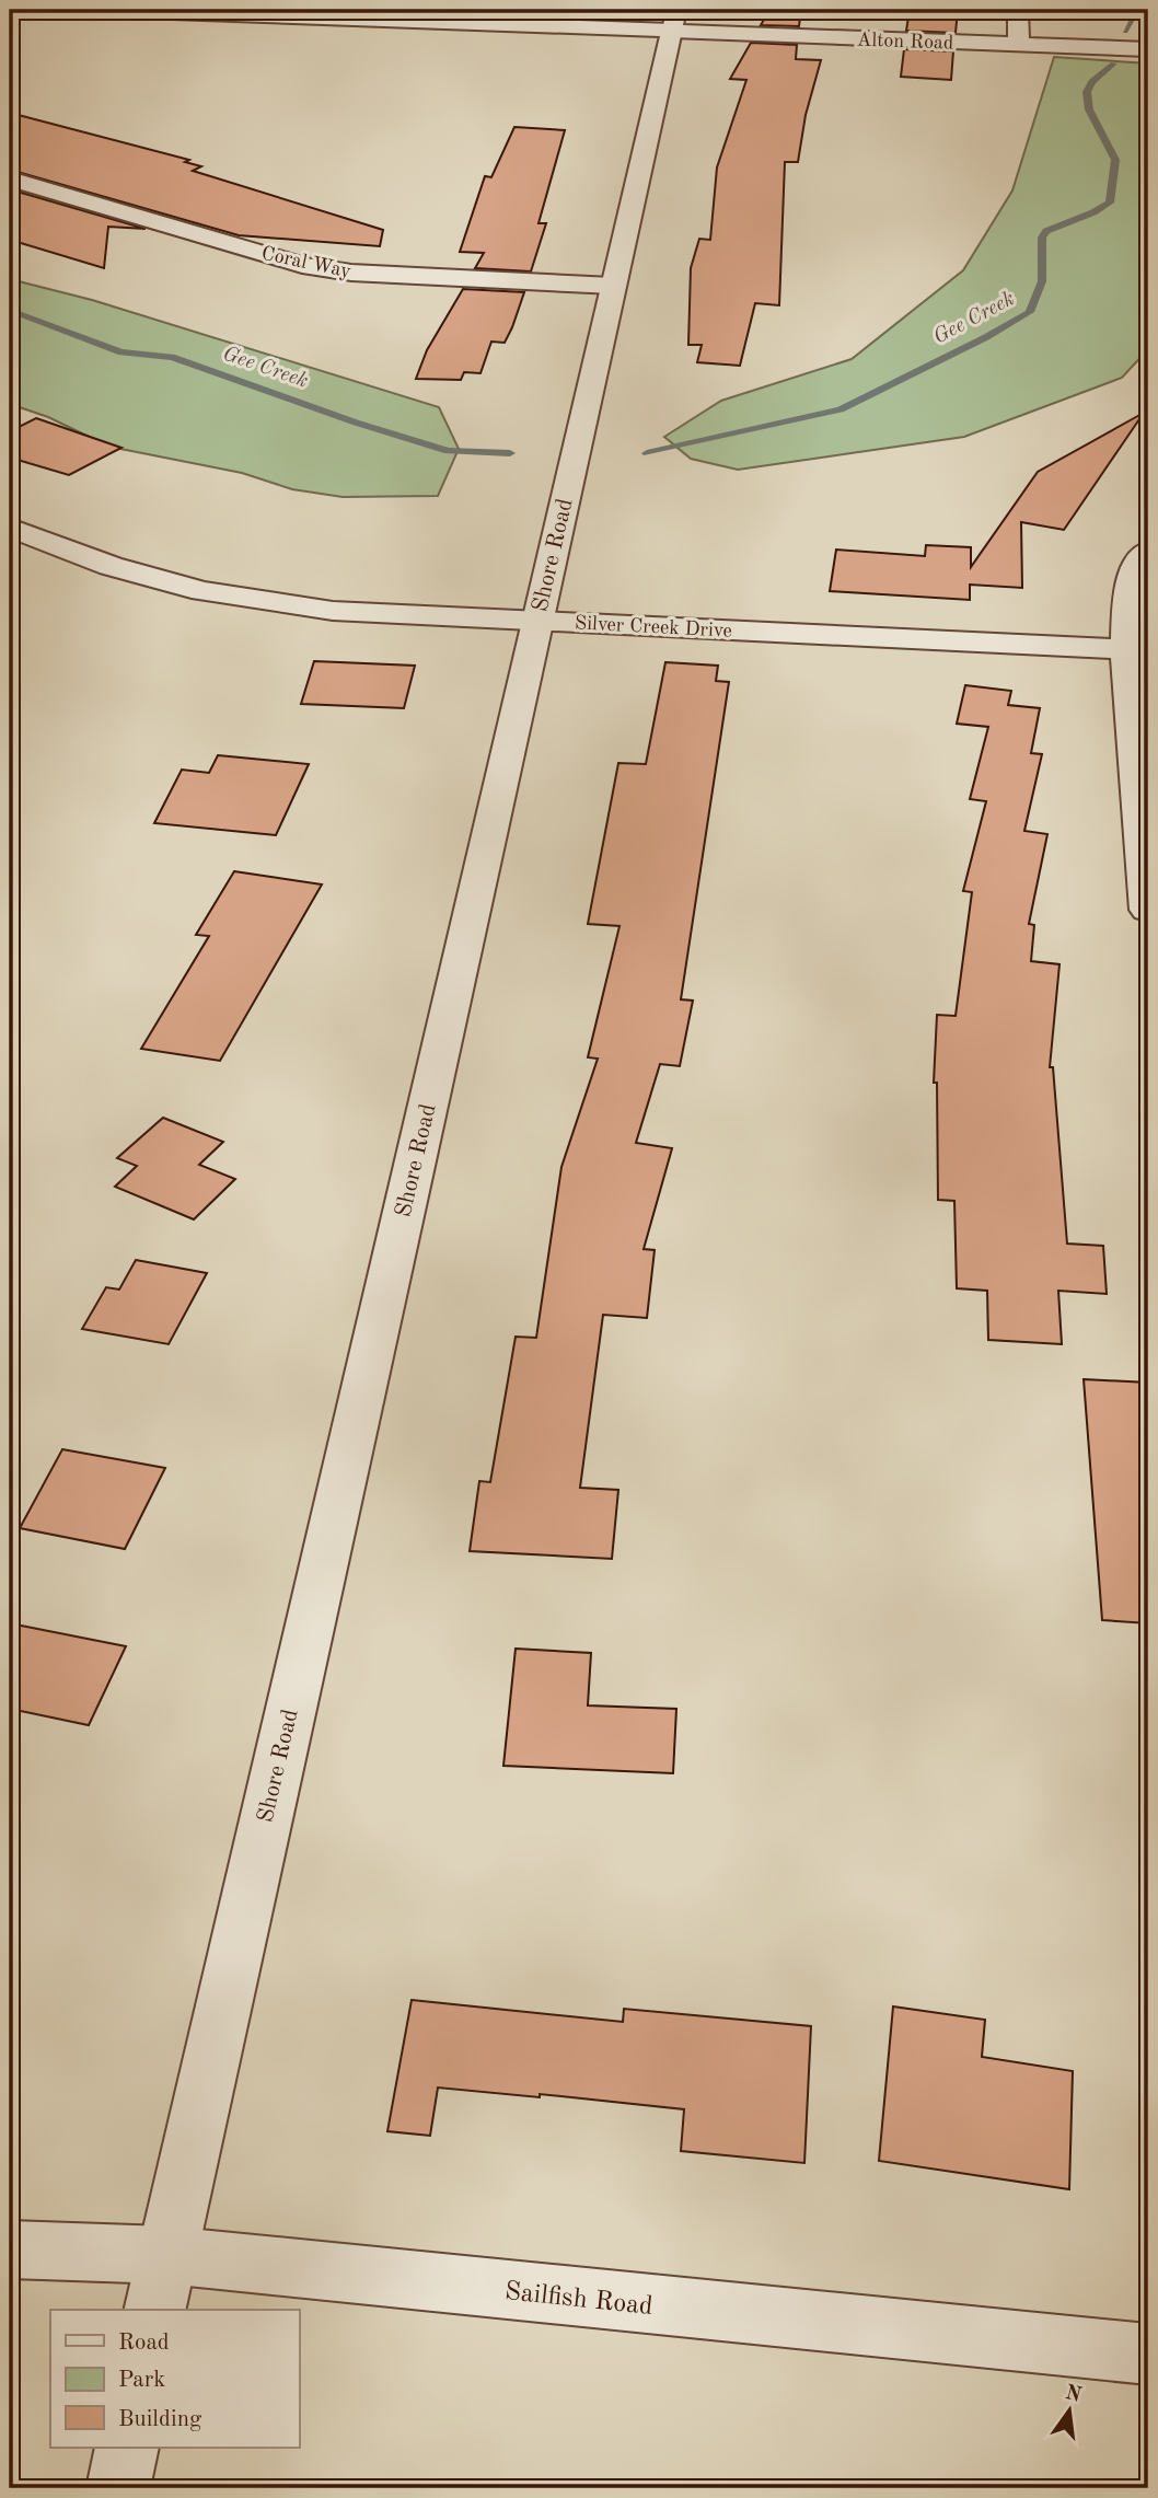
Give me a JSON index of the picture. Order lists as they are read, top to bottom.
{
  "streets": {
    "street": [
      "Alton Road",
      "Coral Way",
      "Shore Road",
      "Silver Creek Drive",
      "Sailfish Road"
    ]
  },
  "crossings": [
    ["Alton Road", "Shore Road"],
    ["Coral Way", "Shore Road"],
    ["Shore Road", "Silver Creek Drive"],
    ["Shore Road", "Sailfish Road"]
  ],
  "water": ["Gee Creek"],
  "legend": ["Road", "Park", "Building"],
  "north": "top"
}
